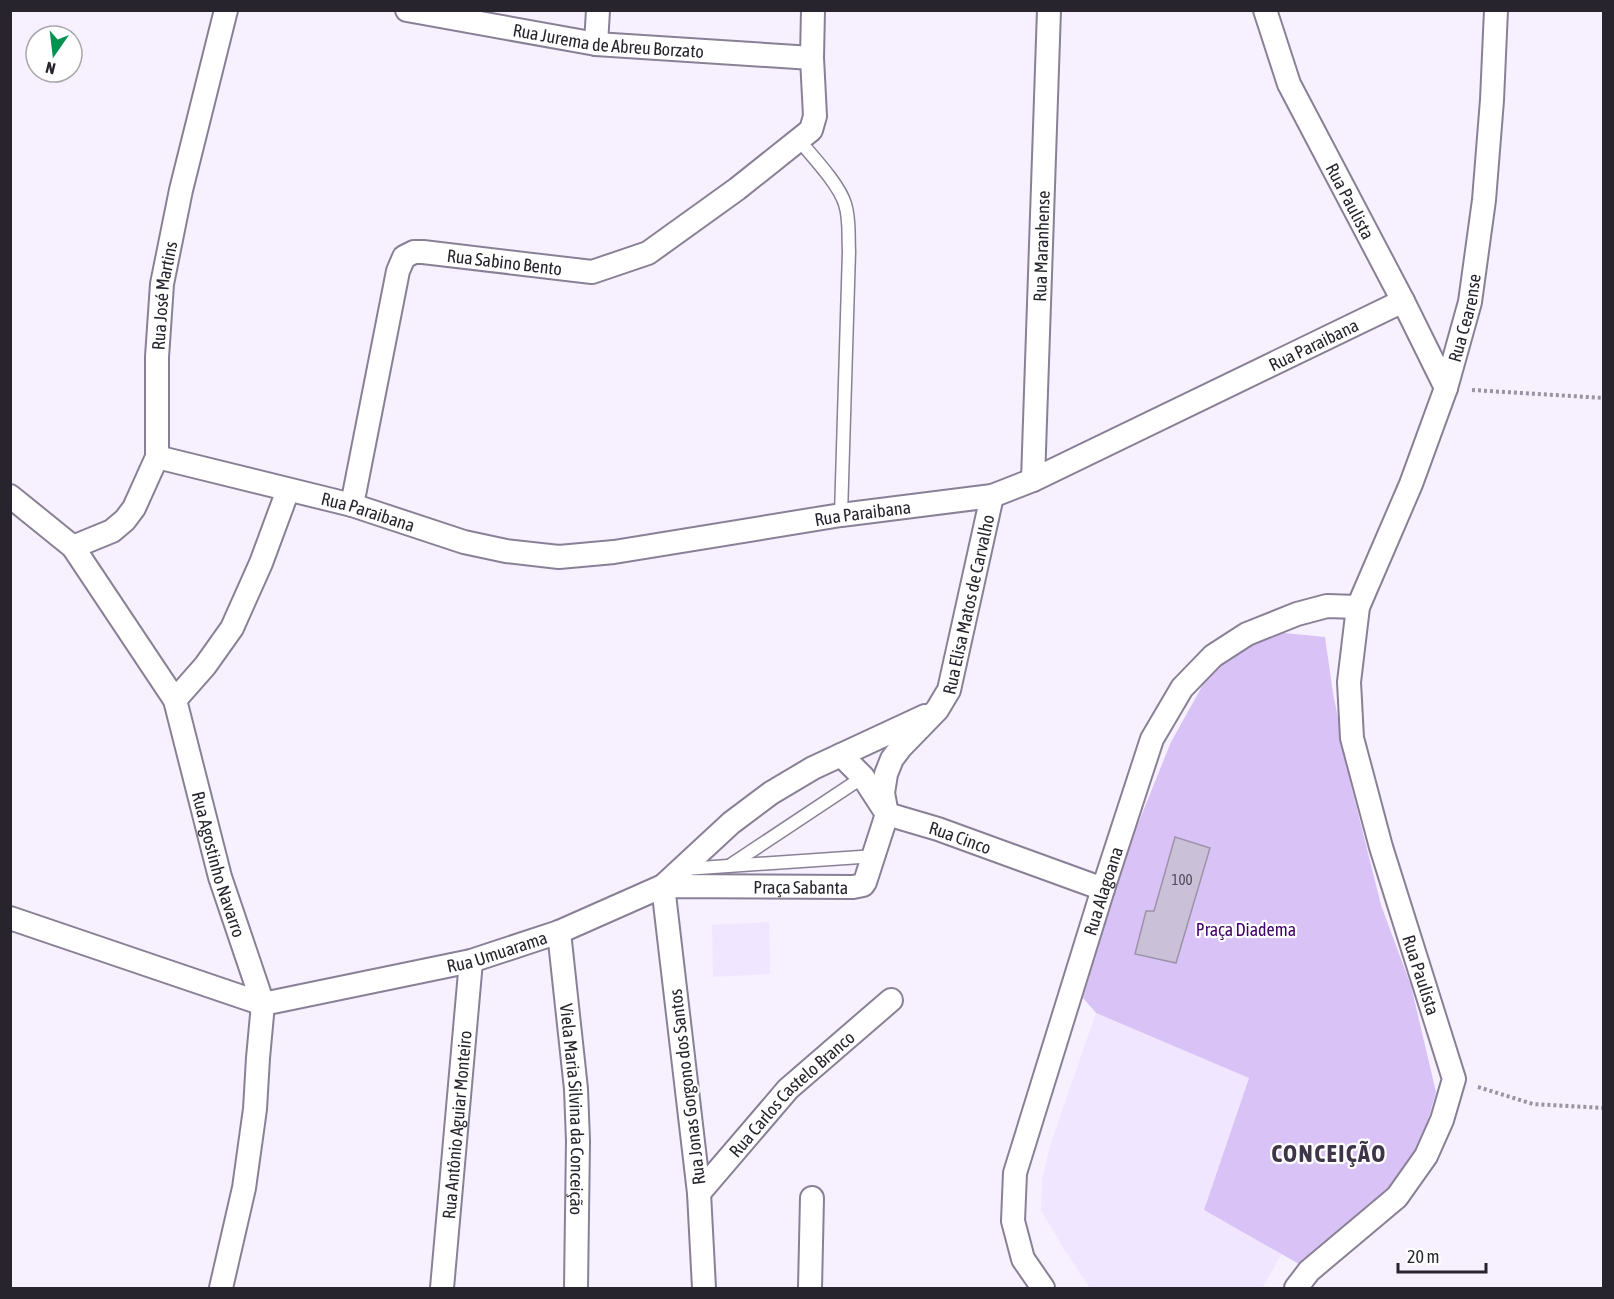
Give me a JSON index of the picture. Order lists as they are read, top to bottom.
{
  "streets": {
    "street": [
      "Rua Jurema de Abreu Borzato",
      "Rua Paulista",
      "Rua Maranhense",
      "Rua Sabino Bento",
      "Rua José Martins",
      "Rua Cearense",
      "Rua Paraibana",
      "Rua Elisa Matos de Carvalho",
      "Rua Cinco",
      "Rua Agostinho Navarro",
      "Praça Sabanta",
      "Rua Alagoana",
      "Rua Umuarama",
      "Rua Jonas Gorgono dos Santos",
      "Rua Carlos Castelo Branco",
      "Viela Maria Silvina da Conceição",
      "Rua Antônio Aguiar Monteiro"
    ]
  },
  "crossings": [
    ["Rua Paulista", "Rua Cearense"],
    ["Rua Paulista", "Rua Paraibana"],
    ["Rua Paulista", "Rua Alagoana"],
    ["Rua Maranhense", "Rua Paraibana"],
    ["Rua Sabino Bento", "Rua Paraibana"],
    ["Rua José Martins", "Rua Paraibana"],
    ["Rua José Martins", "Rua Agostinho Navarro"],
    ["Rua Cearense", "Rua Alagoana"],
    ["Rua Paraibana", "Rua Elisa Matos de Carvalho"],
    ["Rua Elisa Matos de Carvalho", "Rua Cinco"],
    ["Rua Elisa Matos de Carvalho", "Praça Sabanta"],
    ["Rua Elisa Matos de Carvalho", "Rua Umuarama"],
    ["Rua Cinco", "Praça Sabanta"],
    ["Rua Cinco", "Rua Alagoana"],
    ["Rua Agostinho Navarro", "Rua Umuarama"],
    ["Praça Sabanta", "Rua Umuarama"],
    ["Praça Sabanta", "Rua Jonas Gorgono dos Santos"],
    ["Rua Umuarama", "Rua Jonas Gorgono dos Santos"],
    ["Rua Umuarama", "Viela Maria Silvina da Conceição"],
    ["Rua Umuarama", "Rua Antônio Aguiar Monteiro"],
    ["Rua Jonas Gorgono dos Santos", "Rua Carlos Castelo Branco"]
  ],
  "districts": ["CONCEIÇÃO"],
  "parks": ["Praça Diadema"],
  "house_numbers": ["100"],
  "scale_bar": "20 m",
  "north": "bottom"
}
